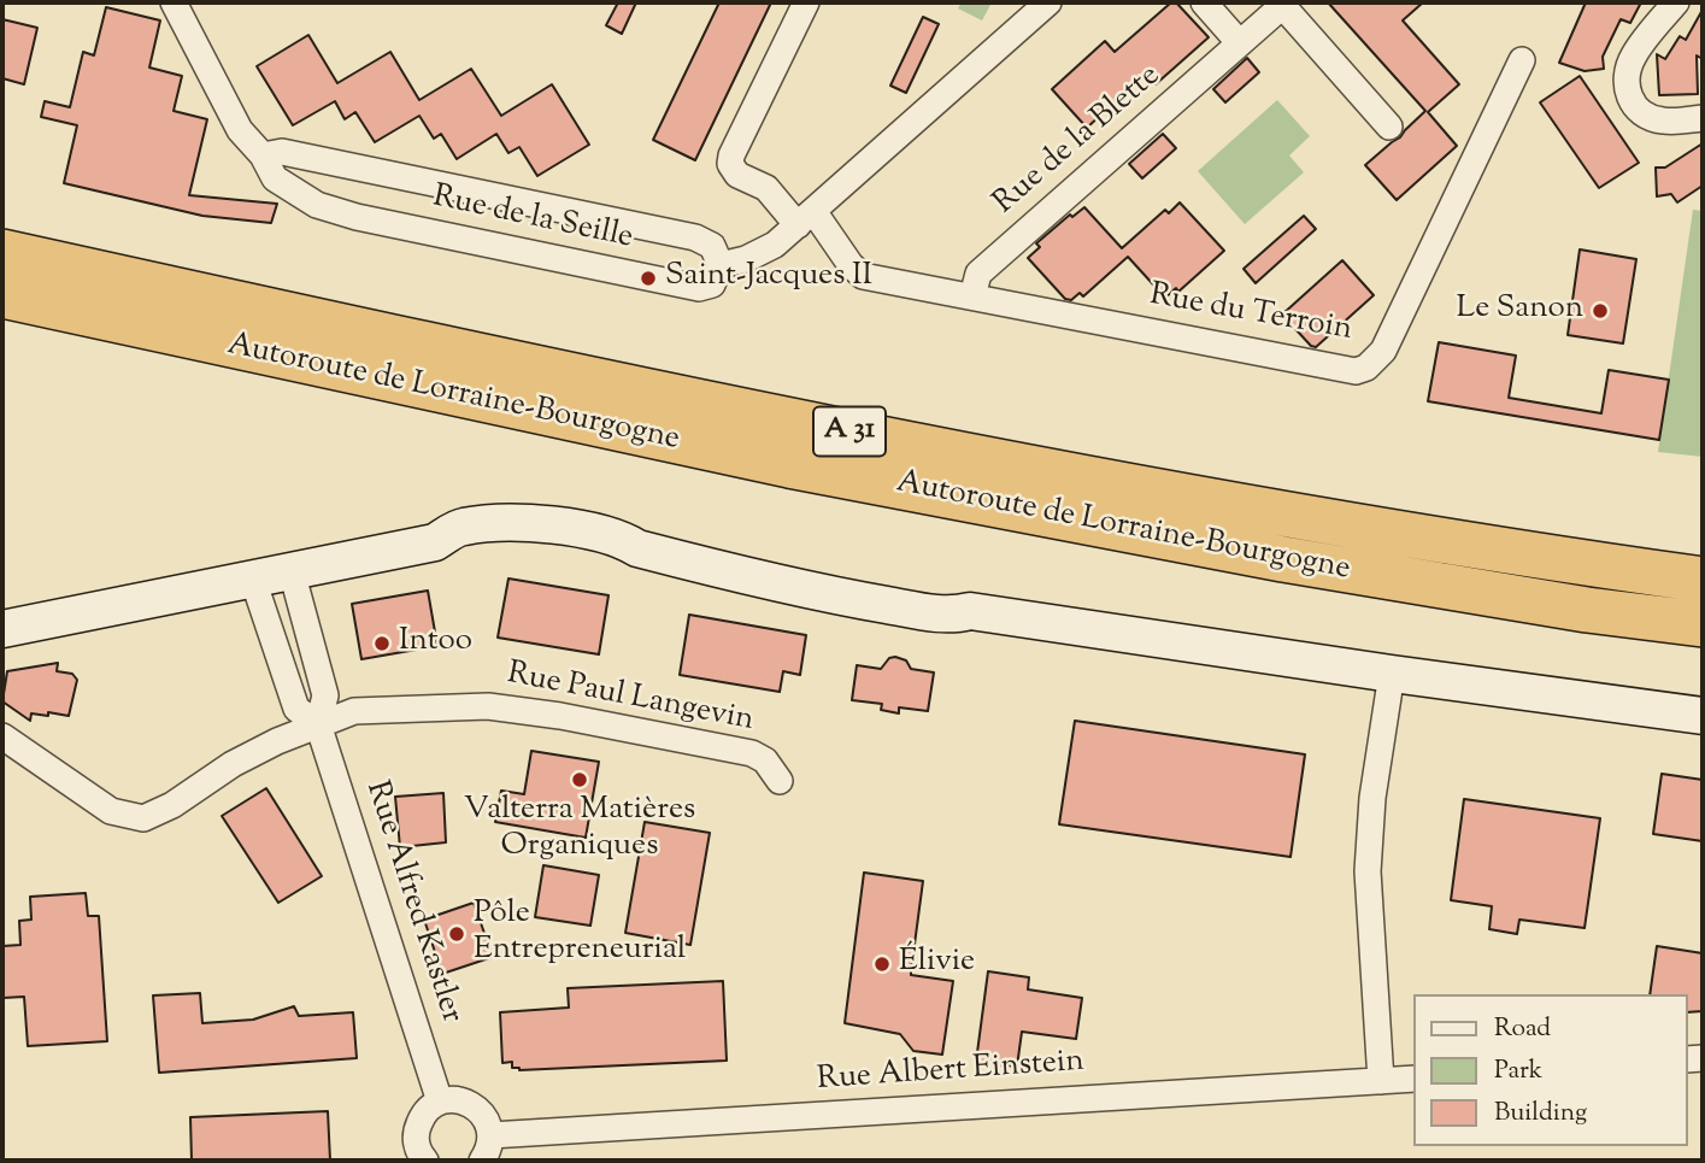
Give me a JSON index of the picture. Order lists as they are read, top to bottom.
{
  "streets": {
    "highway": ["Autoroute de Lorraine-Bourgogne", "A 31"],
    "street": [
      "Rue de la Blette",
      "Rue de la Seille",
      "Rue du Terroin",
      "Rue Paul Langevin",
      "Rue Alfred Kastler",
      "Rue Albert Einstein"
    ]
  },
  "crossings": [
    ["Rue de la Blette", "Rue du Terroin"],
    ["Rue de la Seille", "Rue du Terroin"],
    ["Rue Paul Langevin", "Rue Alfred Kastler"]
  ],
  "places": [
    "Saint-Jacques II",
    "Le Sanon",
    "Intoo",
    "Valterra Matières Organiques",
    "Pôle Entrepreneurial",
    "Élivie"
  ],
  "legend": ["Road", "Park", "Building"]
}
